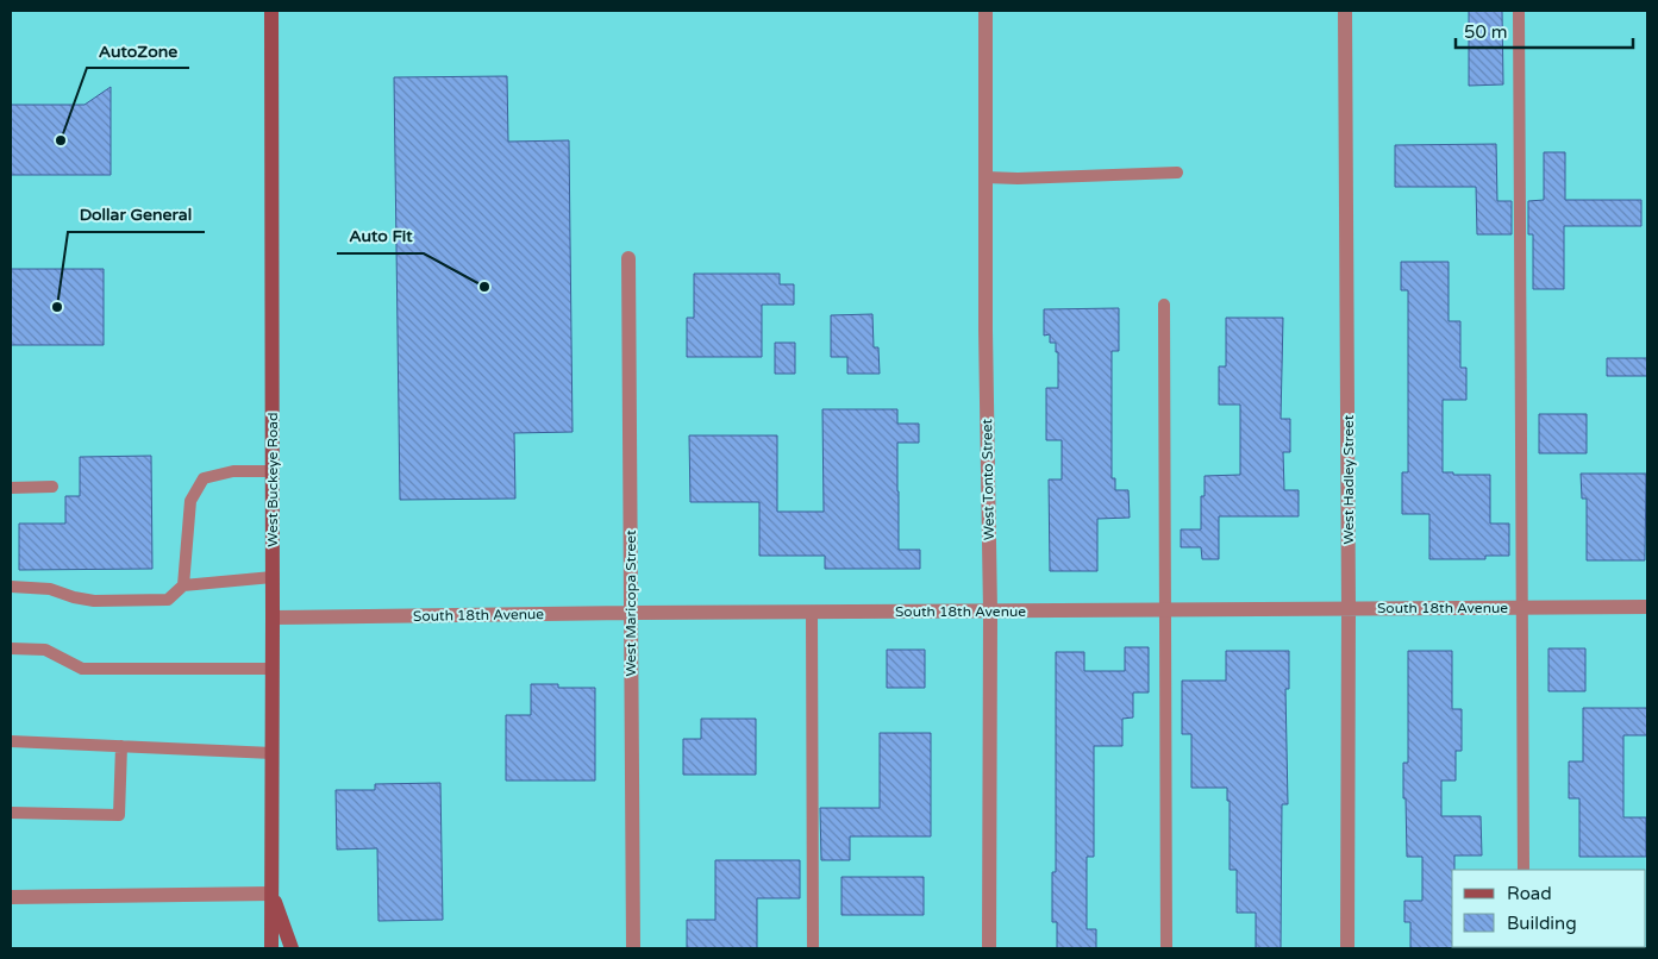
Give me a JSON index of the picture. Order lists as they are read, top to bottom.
{
  "streets": {
    "main road": ["West Buckeye Road"],
    "street": [
      "West Tonto Street",
      "West Hadley Street",
      "West Maricopa Street",
      "South 18th Avenue"
    ]
  },
  "crossings": [
    ["West Buckeye Road", "South 18th Avenue"],
    ["West Tonto Street", "South 18th Avenue"],
    ["West Hadley Street", "South 18th Avenue"],
    ["West Maricopa Street", "South 18th Avenue"]
  ],
  "places": ["AutoZone", "Auto Fit", "Dollar General"],
  "legend": ["Road", "Building"],
  "scale_bar": "50 m"
}
